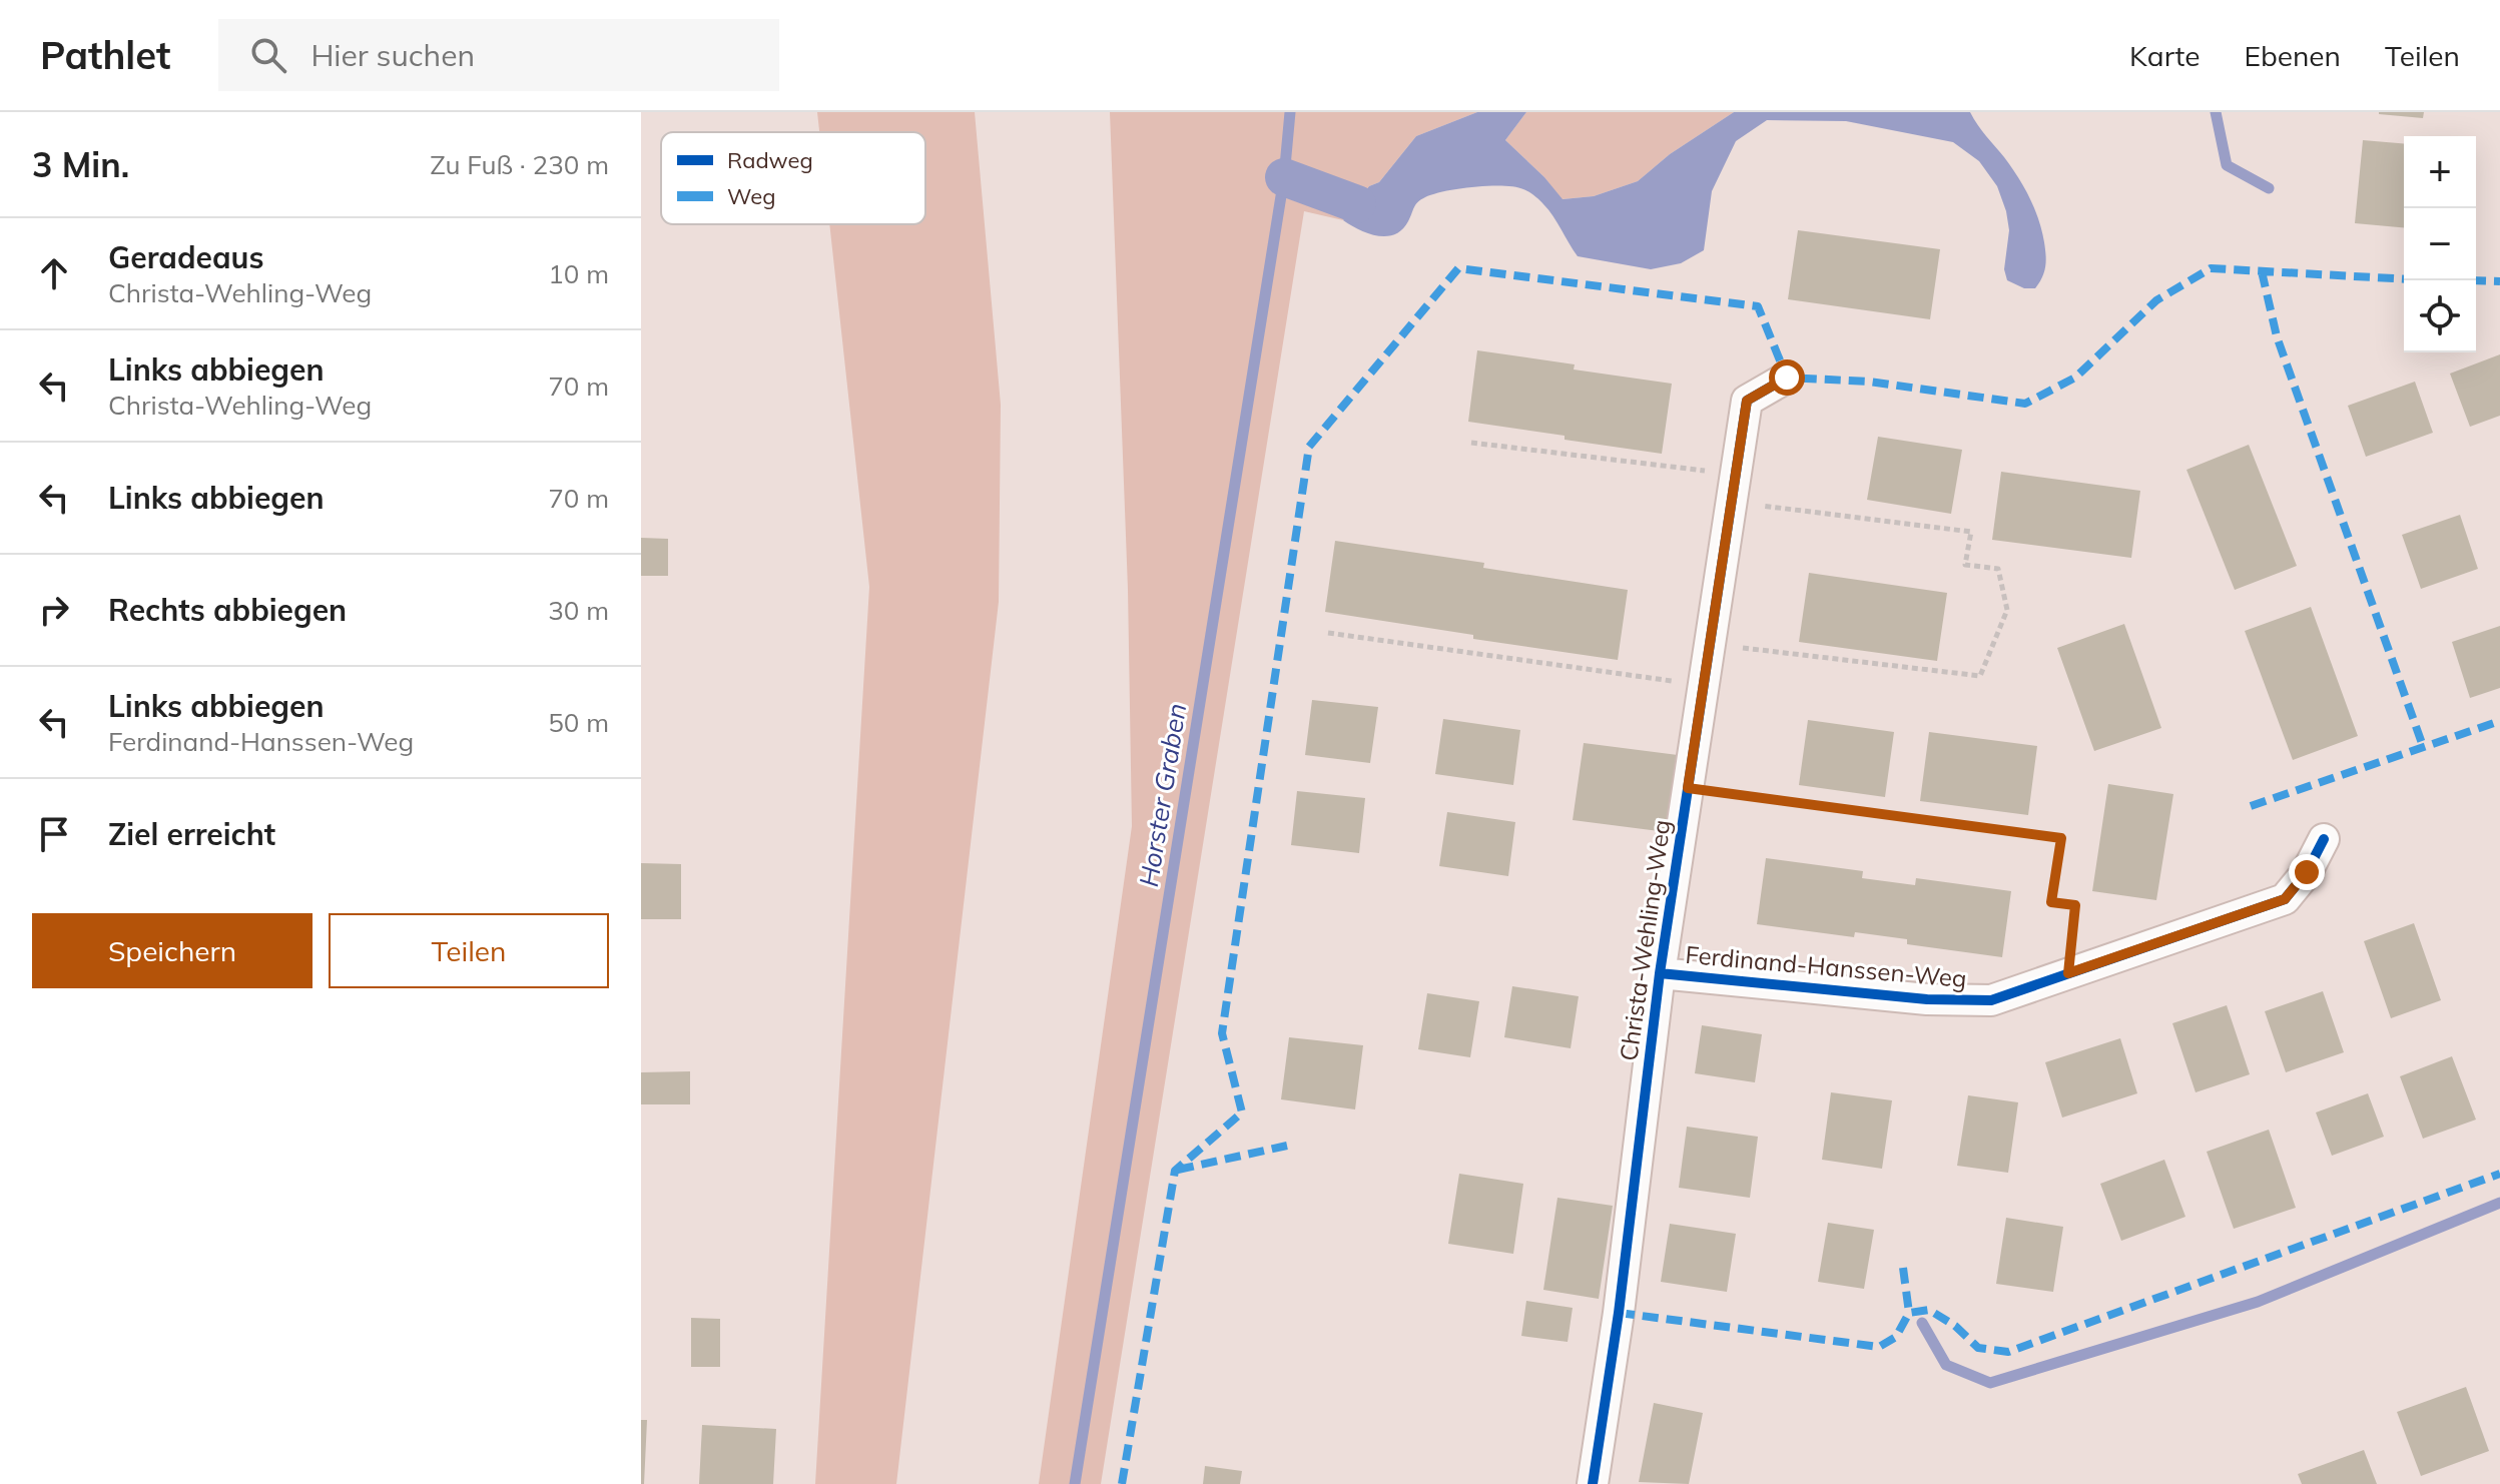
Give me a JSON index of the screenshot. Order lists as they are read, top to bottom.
{
  "streets": {
    "street": ["Christa-Wehling-Weg", "Ferdinand-Hanssen-Weg"]
  },
  "crossings": [
    ["Christa-Wehling-Weg", "Ferdinand-Hanssen-Weg"]
  ],
  "water": ["Horster Graben"],
  "legend": ["Radweg", "Weg"],
  "page": {
    "header": "Pathlet",
    "search": "Hier suchen",
    "nav": ["Karte", "Ebenen", "Teilen"],
    "heading": ["3 Min.", "Zu Fuß · 230 m"],
    "map_buttons": ["+", "−"],
    "list": [
      ["Geradeaus", "Christa-Wehling-Weg", "10 m"],
      ["Links abbiegen", "Christa-Wehling-Weg", "70 m"],
      ["Links abbiegen", "70 m"],
      ["Rechts abbiegen", "30 m"],
      ["Links abbiegen", "Ferdinand-Hanssen-Weg", "50 m"],
      "Ziel erreicht"
    ],
    "buttons": ["Speichern", "Teilen"]
  }
}
